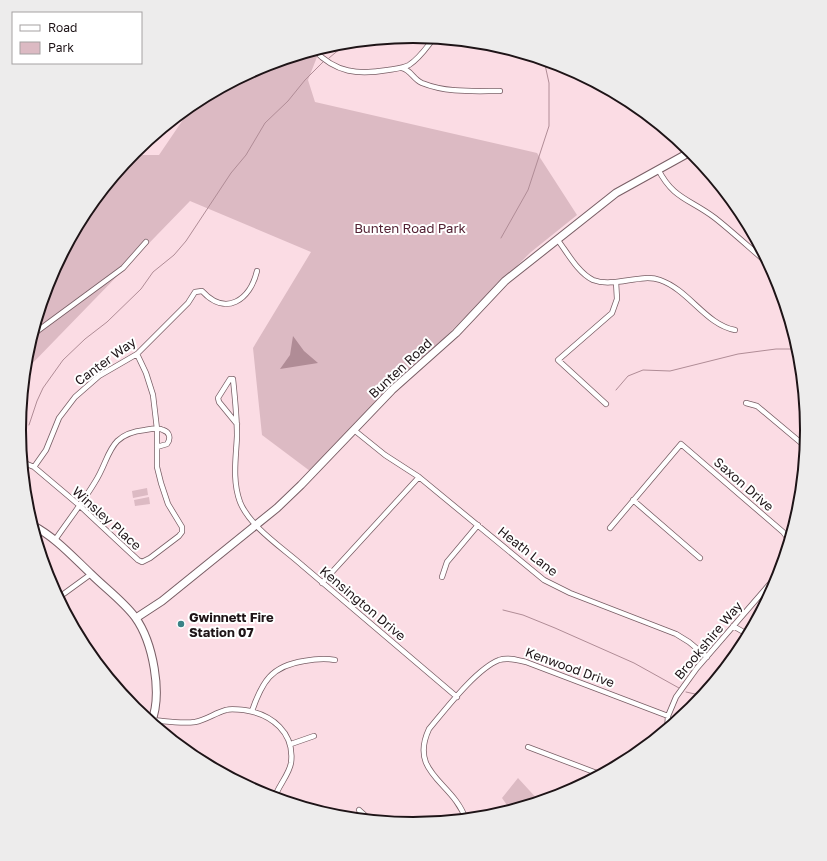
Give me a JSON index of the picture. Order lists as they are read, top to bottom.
{
  "streets": {
    "street": [
      "Canter Way",
      "Bunten Road",
      "Saxon Drive",
      "Winsley Place",
      "Heath Lane",
      "Kensington Drive",
      "Brookshire Way",
      "Kenwood Drive"
    ]
  },
  "crossings": [
    ["Canter Way", "Winsley Place"],
    ["Bunten Road", "Heath Lane"],
    ["Bunten Road", "Kensington Drive"],
    ["Heath Lane", "Brookshire Way"],
    ["Kensington Drive", "Kenwood Drive"],
    ["Brookshire Way", "Kenwood Drive"]
  ],
  "parks": ["Bunten Road Park"],
  "places": ["Gwinnett Fire Station 07"],
  "legend": ["Road", "Park"]
}
